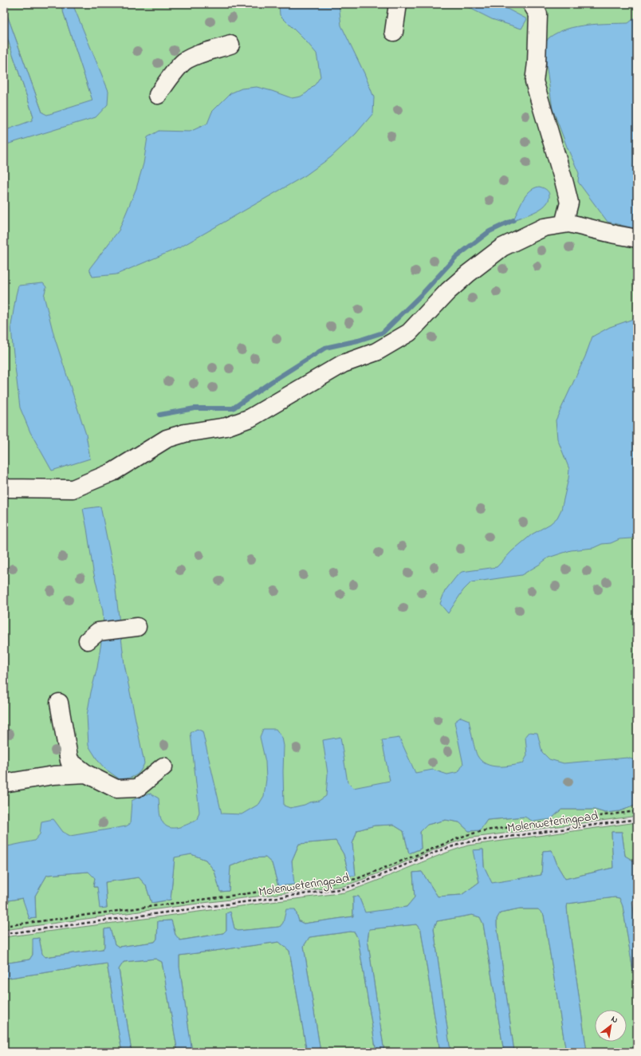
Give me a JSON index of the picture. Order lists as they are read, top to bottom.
{
  "streets": {
    "path": ["Molenweteringpad"]
  },
  "north": "top right"
}
